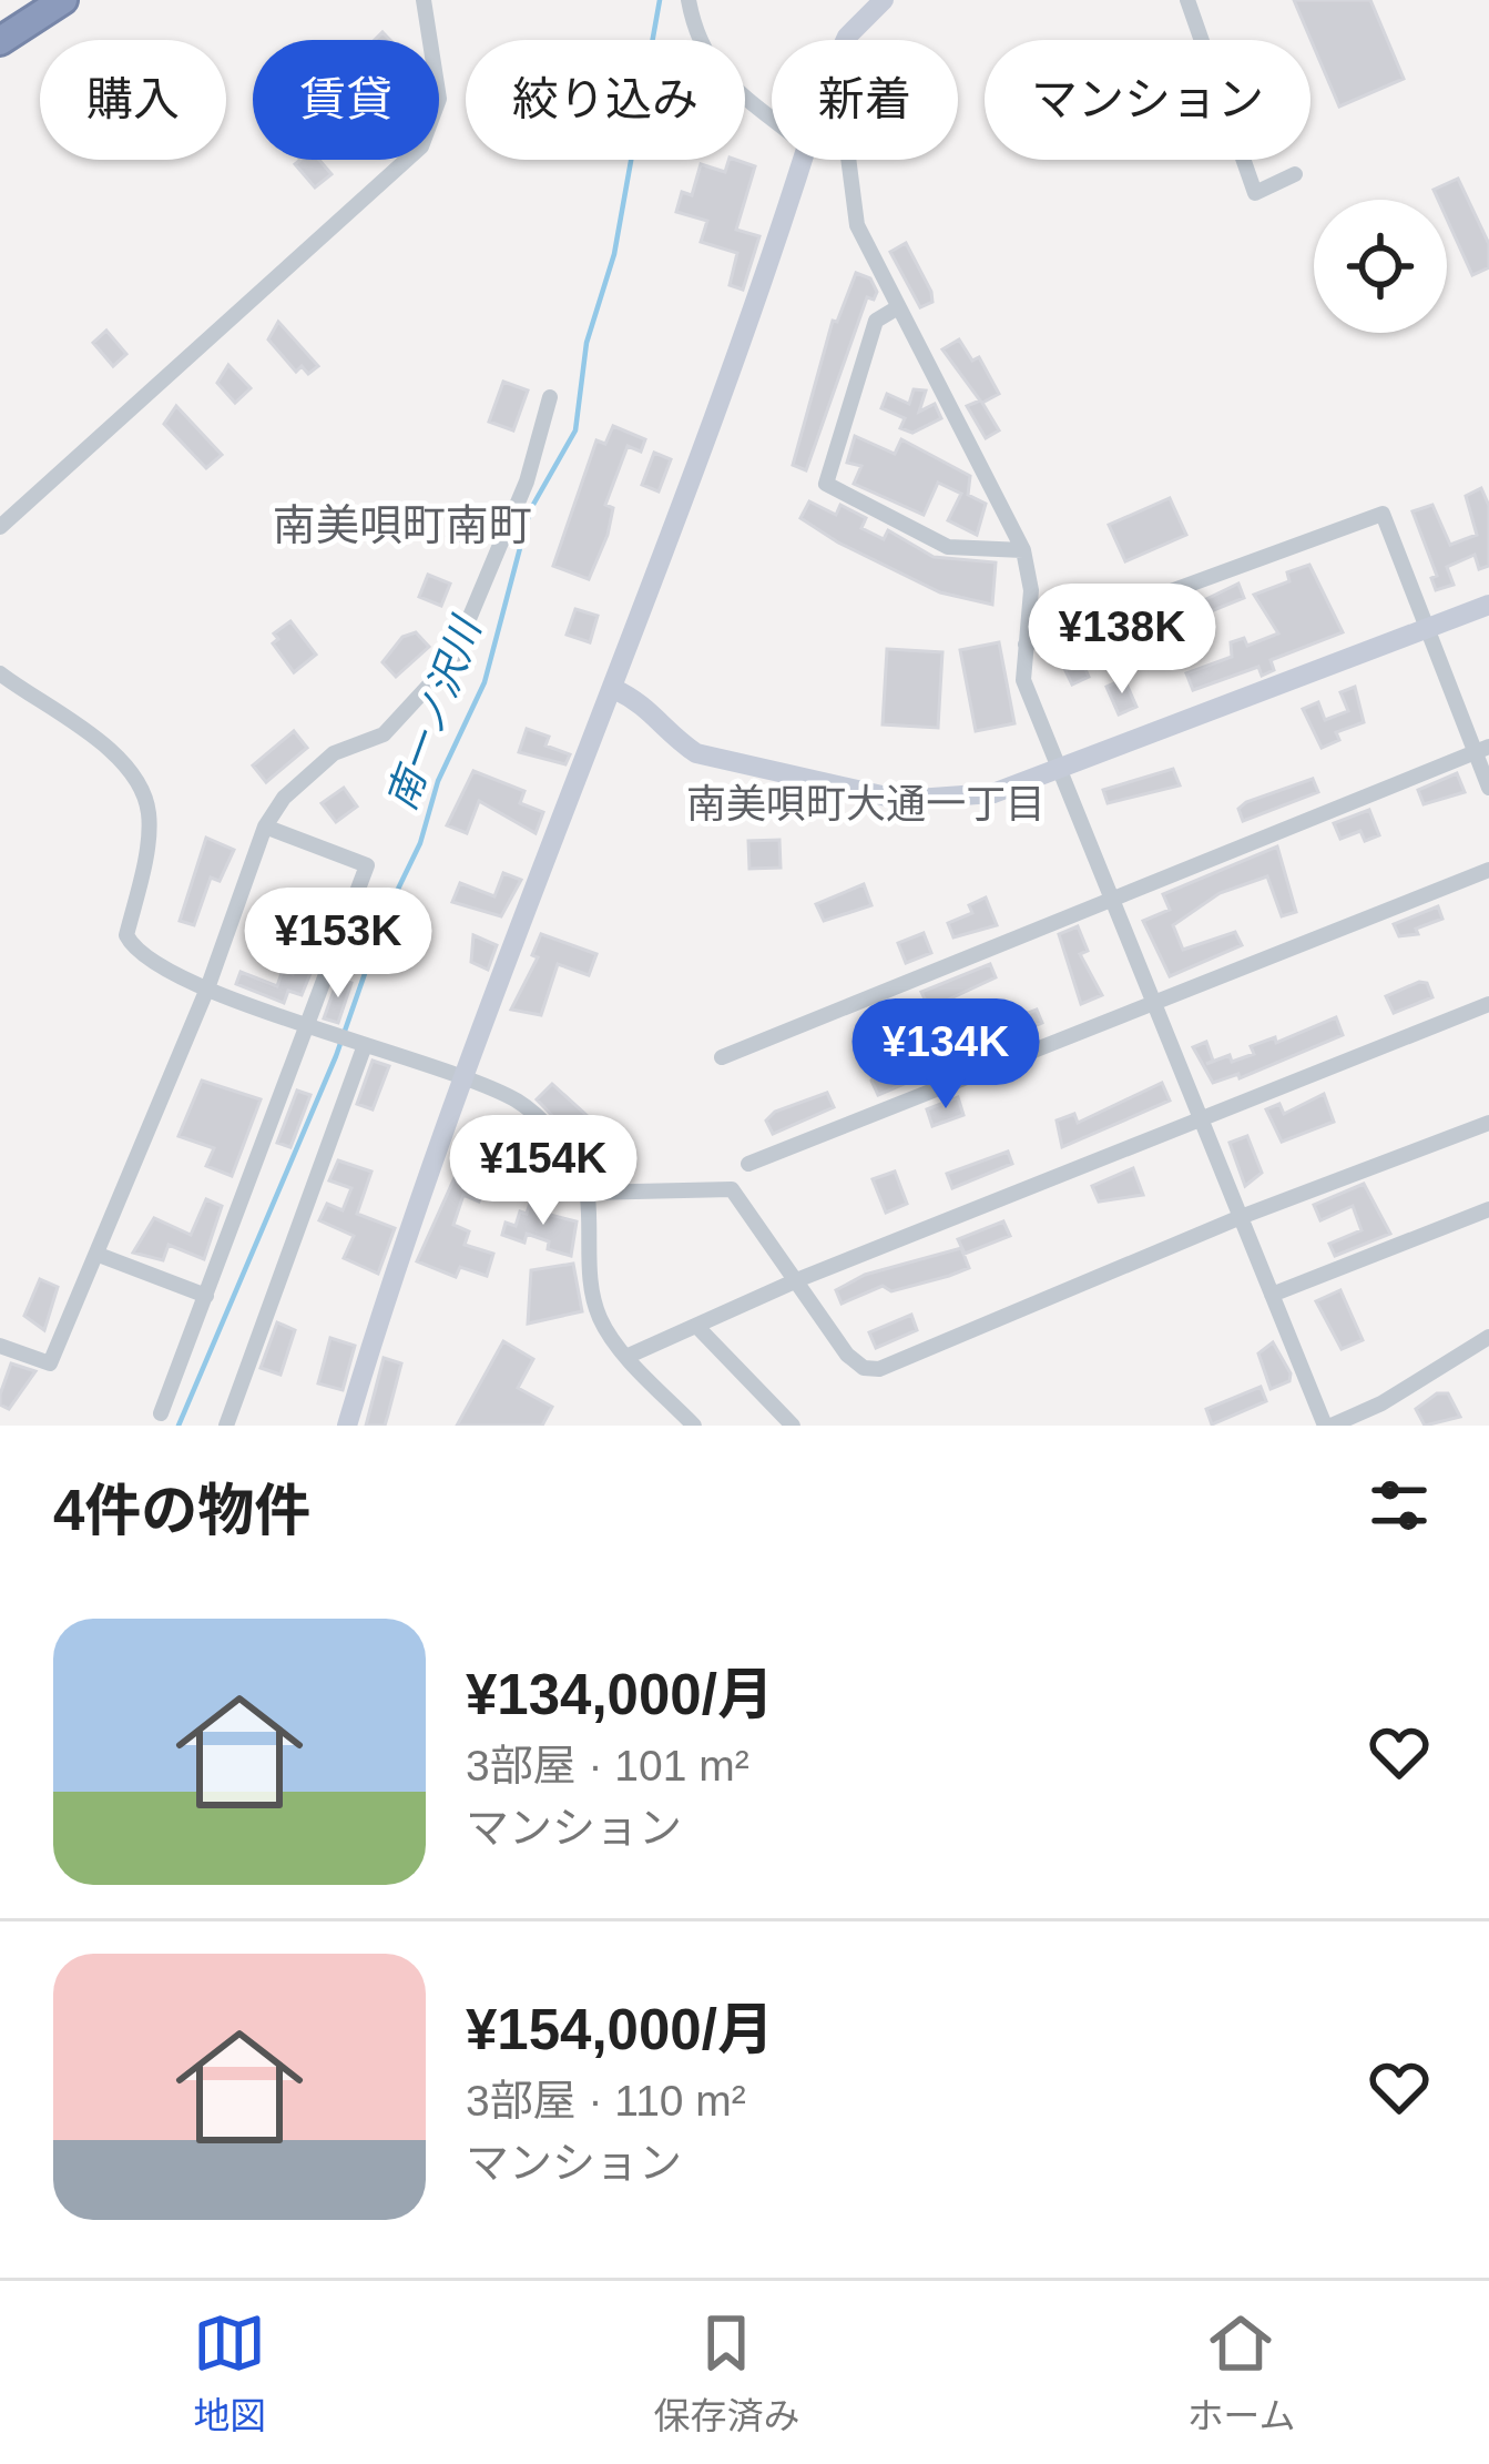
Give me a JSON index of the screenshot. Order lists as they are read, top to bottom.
{
  "districts": ["南美唄町南町", "南美唄町大通一丁目"],
  "water": ["南一ノ沢川"],
  "page": {
    "chip": [
      "購入",
      "賃貸",
      "絞り込み",
      "新着",
      "マンション"
    ],
    "price": [
      "¥138K",
      "¥153K",
      "¥134K",
      "¥154K"
    ],
    "heading": "4件の物件",
    "list": [
      {
        "name": "¥134,000/月",
        "note": "3部屋 · 101 m² · マンション"
      },
      {
        "name": "¥154,000/月",
        "note": "3部屋 · 110 m² · マンション"
      }
    ],
    "tabs": ["地図", "保存済み", "ホーム"]
  }
}
